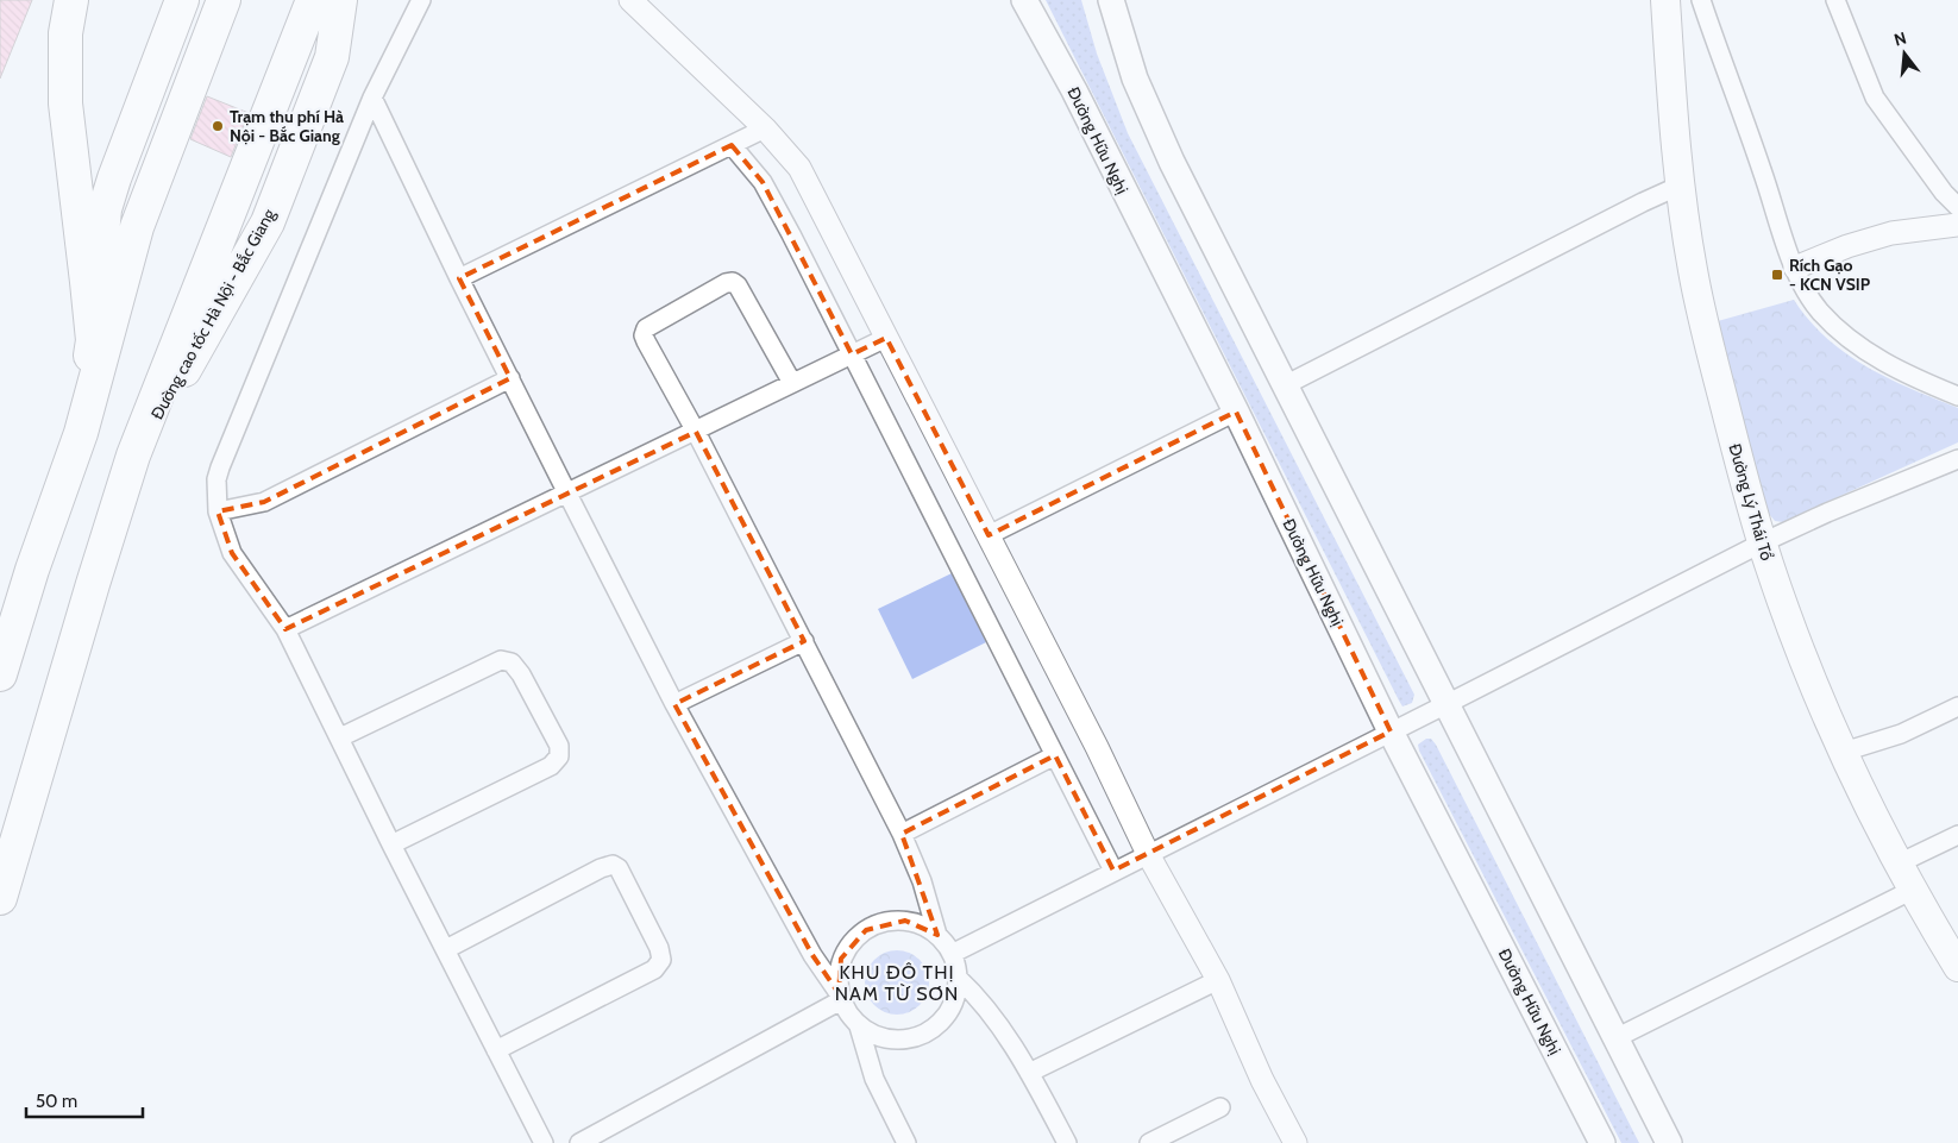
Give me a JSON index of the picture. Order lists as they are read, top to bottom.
{
  "streets": {
    "highway": ["Đường cao tốc Hà Nội - Bắc Giang"],
    "main road": ["Đường Hữu Nghị", "Đường Lý Thái Tổ"]
  },
  "districts": ["KHU ĐÔ THỊ NAM TỪ SƠN"],
  "places": {
    "other": ["Trạm thu phí Hà Nội - Bắc Giang"],
    "transit": ["Rích Gạo - KCN VSIP"]
  },
  "scale_bar": "50 m",
  "north": "top"
}
